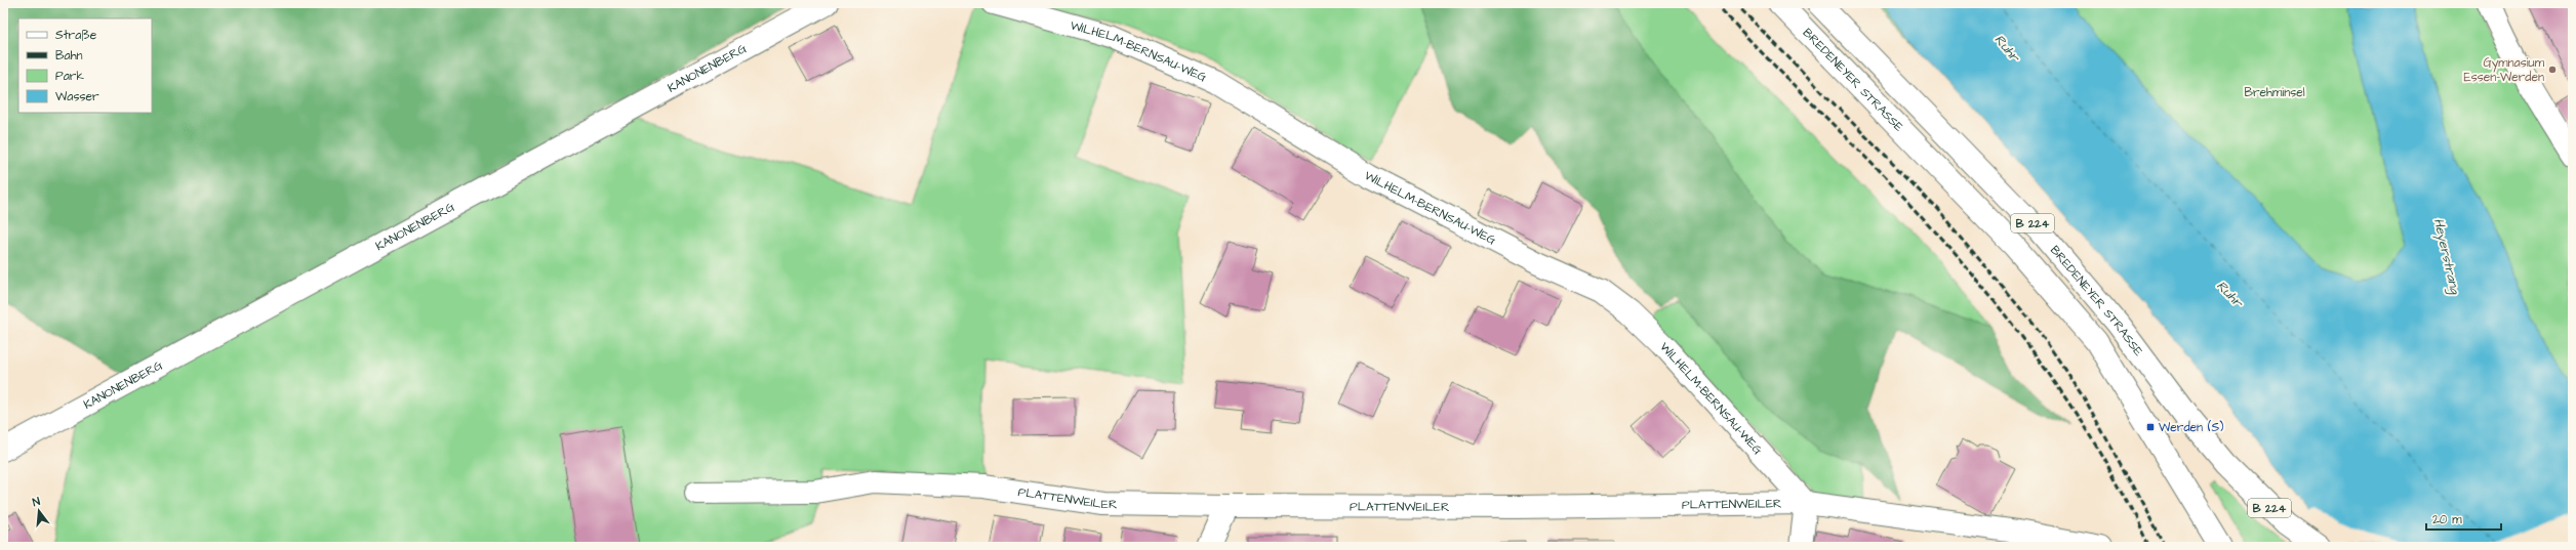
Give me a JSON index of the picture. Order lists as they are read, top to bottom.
{
  "streets": {
    "street": [
      "WILHELM-BERNSAU-WEG",
      "KANONENBERG",
      "BREDENEYER STRASSE",
      "B 224",
      "PLATTENWEILER"
    ]
  },
  "crossings": [
    ["WILHELM-BERNSAU-WEG", "PLATTENWEILER"]
  ],
  "water": ["Ruhr", "Heyerstrang"],
  "parks": ["Brehminsel"],
  "places": {
    "other": ["Gymnasium Essen-Werden"],
    "transit": ["Werden (S)"]
  },
  "legend": [
    "Straße",
    "Bahn",
    "Park",
    "Wasser"
  ],
  "scale_bar": "20 m",
  "north": "top"
}
